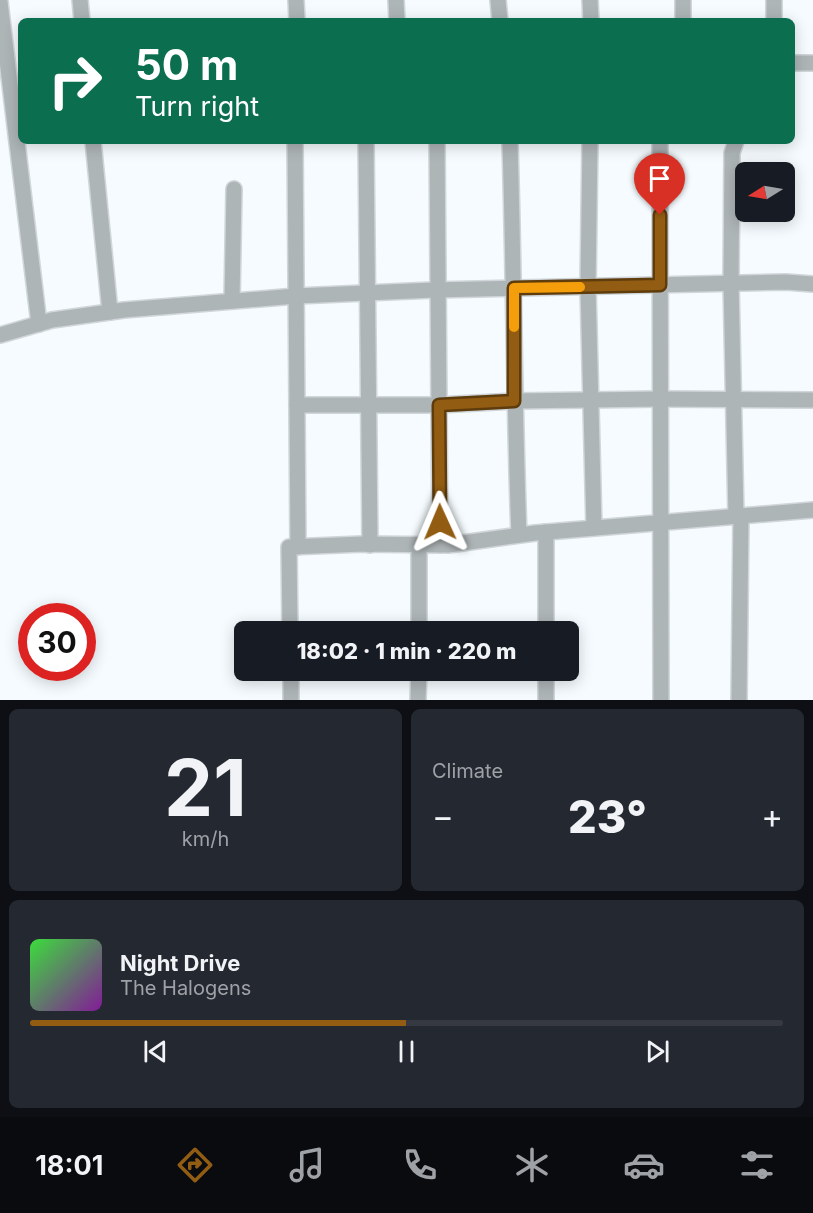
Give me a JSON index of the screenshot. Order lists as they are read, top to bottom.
{
  "north": "left",
  "page": {
    "turn": ["50 m", "Turn right"],
    "limit": "30",
    "trip": "18:02 · 1 min · 220 m",
    "tile": [
      ["21", "km/h"],
      "Climate"
    ],
    "heat": ["−", "23°", "+"],
    "song": ["Night Drive", "The Halogens"],
    "tabs": "18:01"
  }
}
